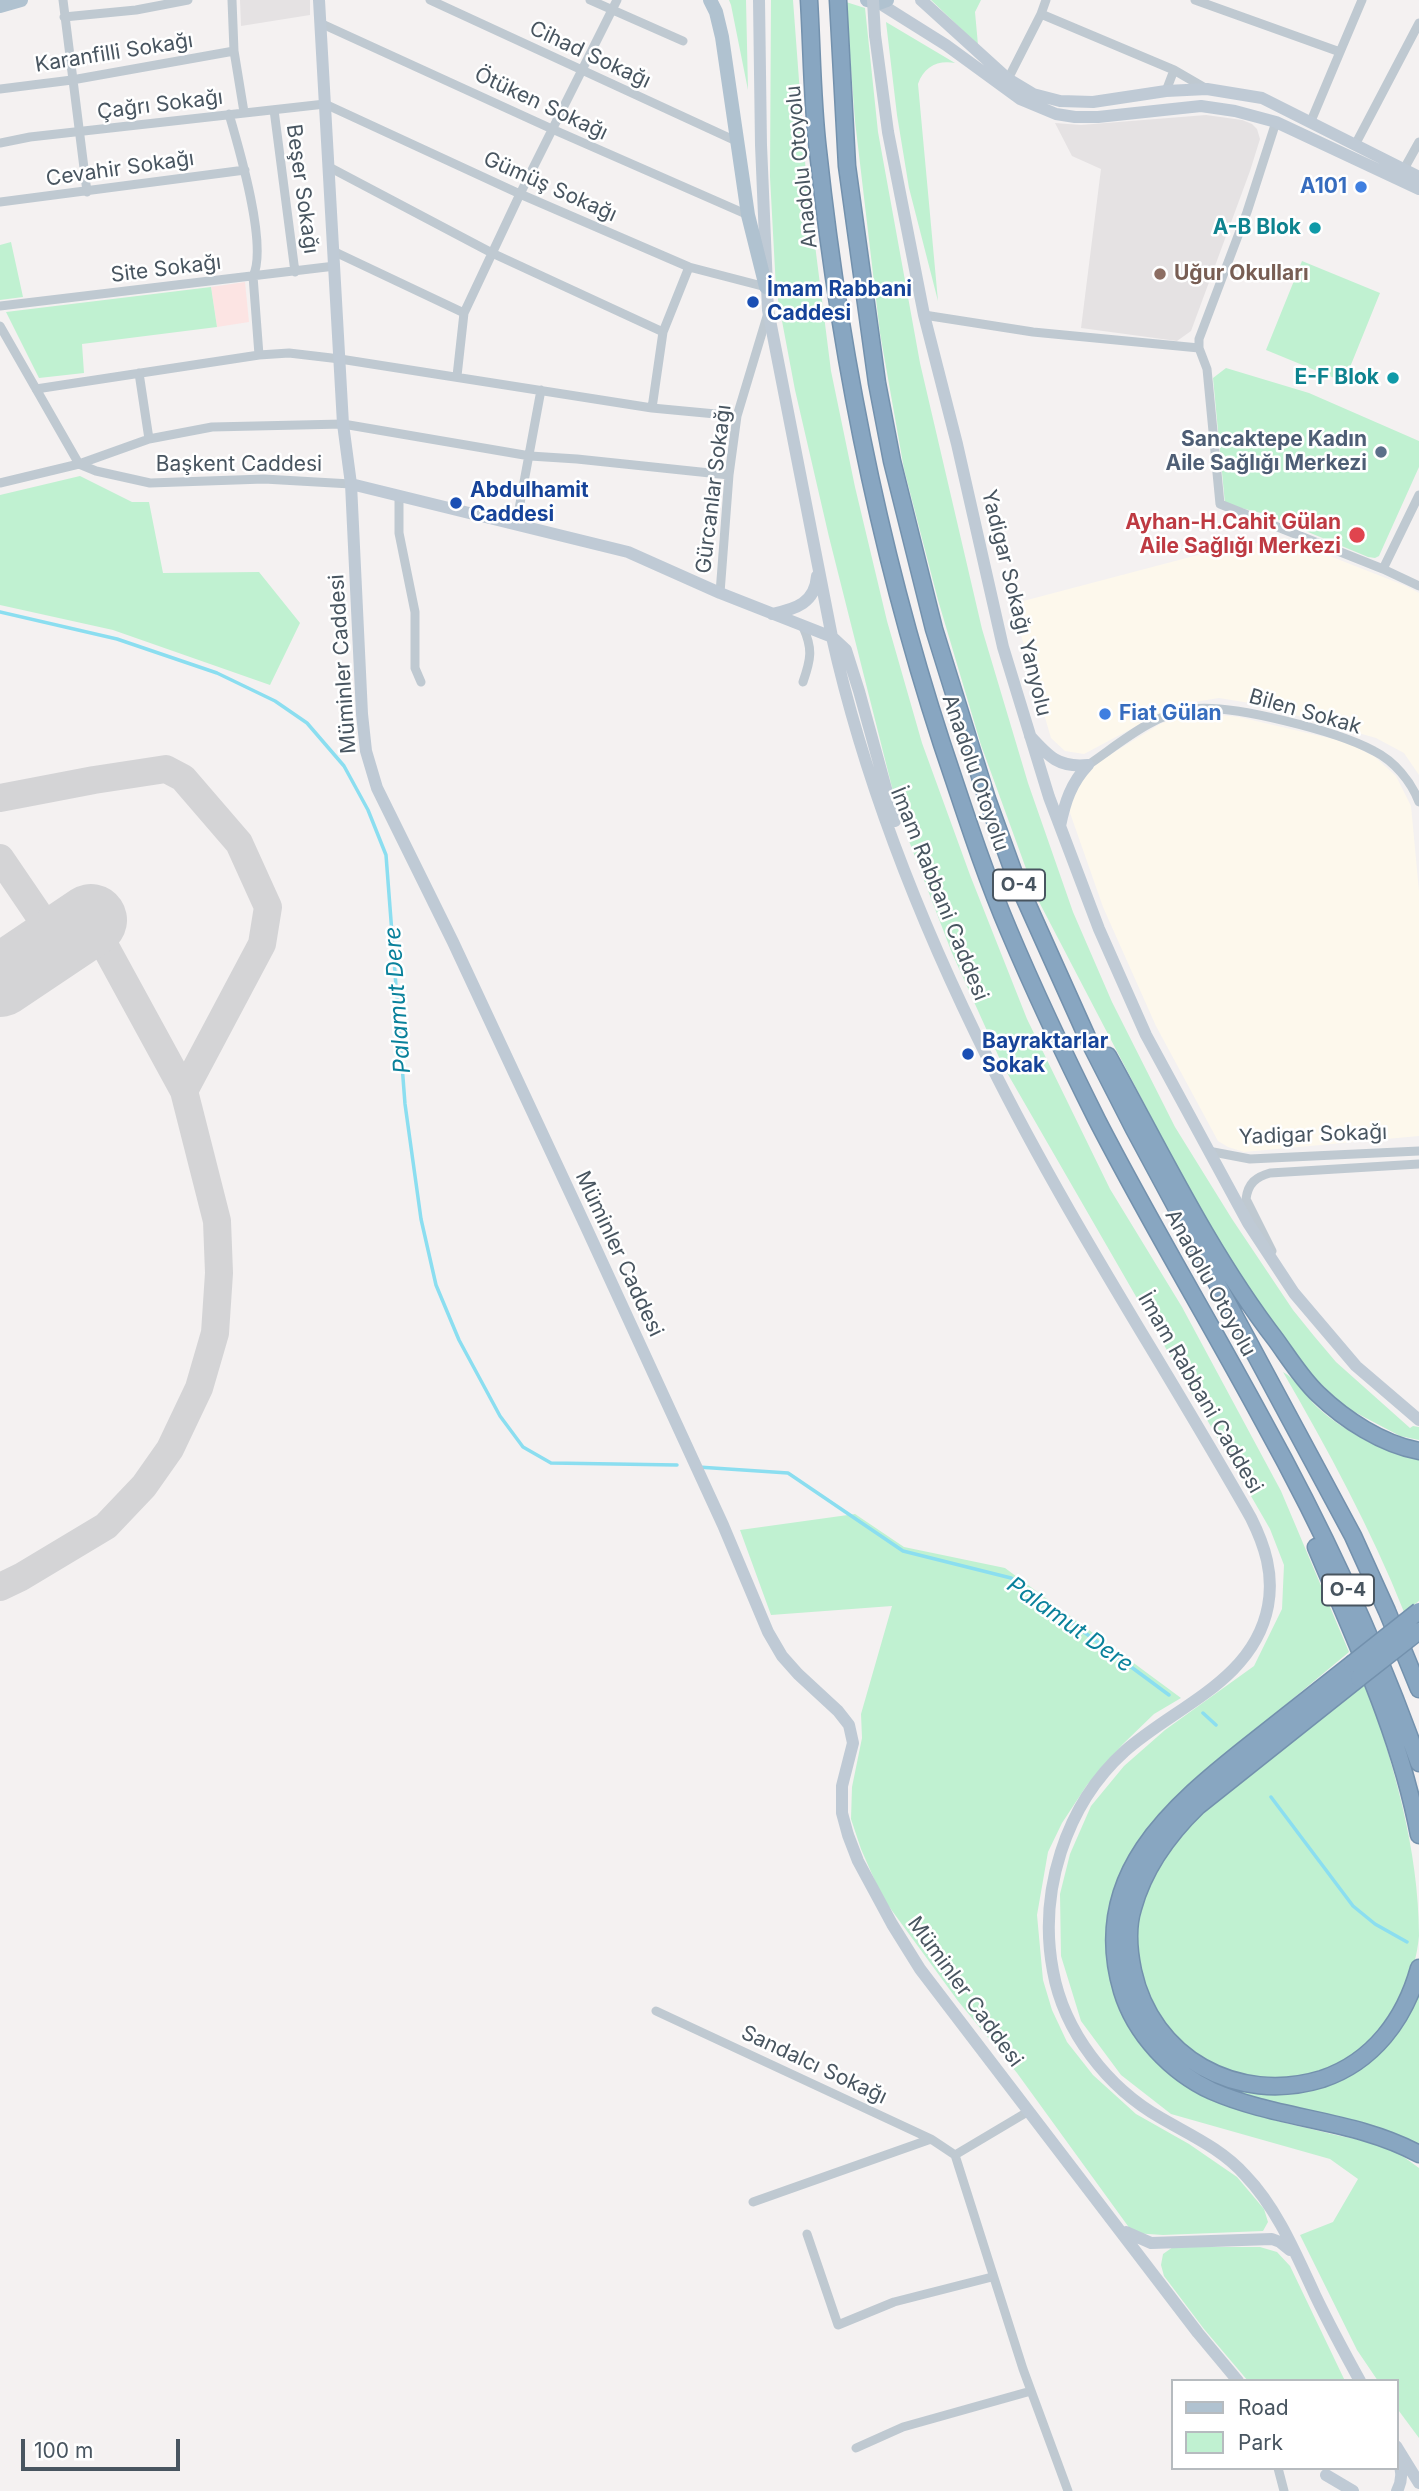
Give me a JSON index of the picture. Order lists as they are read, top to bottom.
{
  "streets": {
    "highway": ["Anadolu Otoyolu", "O-4"],
    "main road": ["Yadigar Sokağı Yanyolu", "Müminler Caddesi", "İmam Rabbani Caddesi"],
    "street": [
      "Karanfilli Sokağı",
      "Cihad Sokağı",
      "Ötüken Sokağı",
      "Çağrı Sokağı",
      "Cevahir Sokağı",
      "Gümüş Sokağı",
      "Beşer Sokağı",
      "Site Sokağı",
      "Başkent Caddesi",
      "Gürcanlar Sokağı",
      "Bilen Sokak",
      "Yadigar Sokağı",
      "Sandalcı Sokağı"
    ]
  },
  "crossings": [
    ["Ötüken Sokağı", "Müminler Caddesi"],
    ["Çağrı Sokağı", "Gümüş Sokağı"],
    ["Çağrı Sokağı", "Beşer Sokağı"],
    ["Çağrı Sokağı", "Müminler Caddesi"],
    ["Gümüş Sokağı", "Müminler Caddesi"],
    ["Beşer Sokağı", "Site Sokağı"],
    ["Site Sokağı", "Müminler Caddesi"],
    ["Başkent Caddesi", "Müminler Caddesi"],
    ["Yadigar Sokağı Yanyolu", "Yadigar Sokağı"]
  ],
  "water": ["Palamut Dere"],
  "places": [
    "A101",
    "A-B Blok",
    "Uğur Okulları",
    "İmam Rabbani Caddesi",
    "E-F Blok",
    "Sancaktepe Kadın Aile Sağlığı Merkezi",
    "Abdulhamit Caddesi",
    "Ayhan-H.Cahit Gülan Aile Sağlığı Merkezi",
    "Fiat Gülan",
    "Bayraktarlar Sokak"
  ],
  "legend": ["Road", "Park"],
  "scale_bar": "100 m"
}
